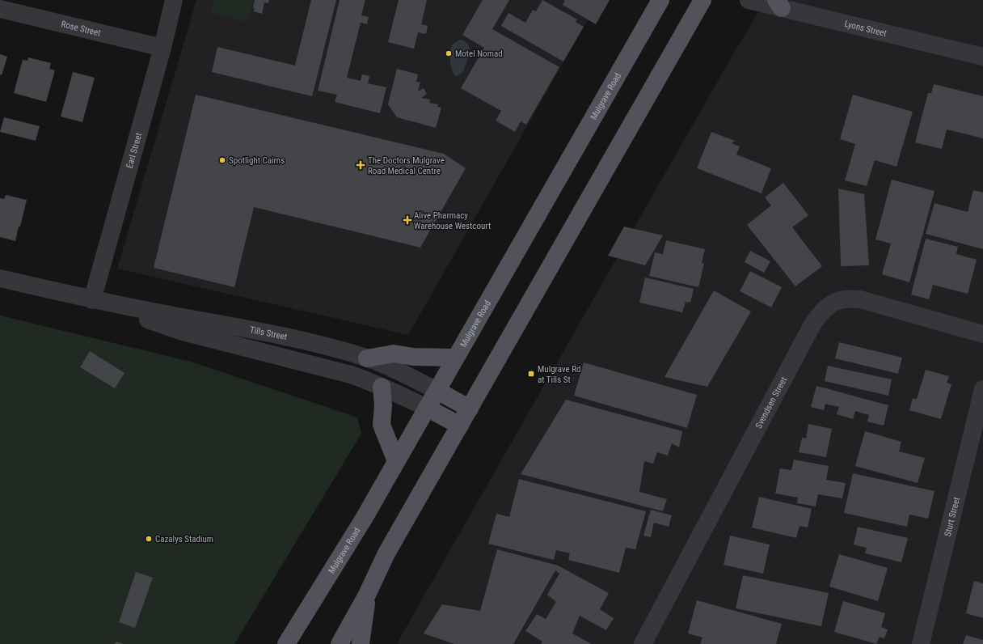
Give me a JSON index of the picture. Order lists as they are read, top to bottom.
{
  "streets": {
    "main road": ["Mulgrave Road"],
    "street": [
      "Rose Street",
      "Lyons Street",
      "Earl Street",
      "Tills Street",
      "Svendsen Street",
      "Sturt Street"
    ]
  },
  "crossings": [
    ["Rose Street", "Earl Street"],
    ["Mulgrave Road", "Tills Street"],
    ["Earl Street", "Tills Street"]
  ],
  "places": {
    "other": ["Motel Nomad", "Spotlight Cairns", "Cazalys Stadium"],
    "health": ["The Doctors Mulgrave Road Medical Centre", "Alive Pharmacy Warehouse Westcourt"],
    "transit": ["Mulgrave Rd at Tills St"]
  }
}
